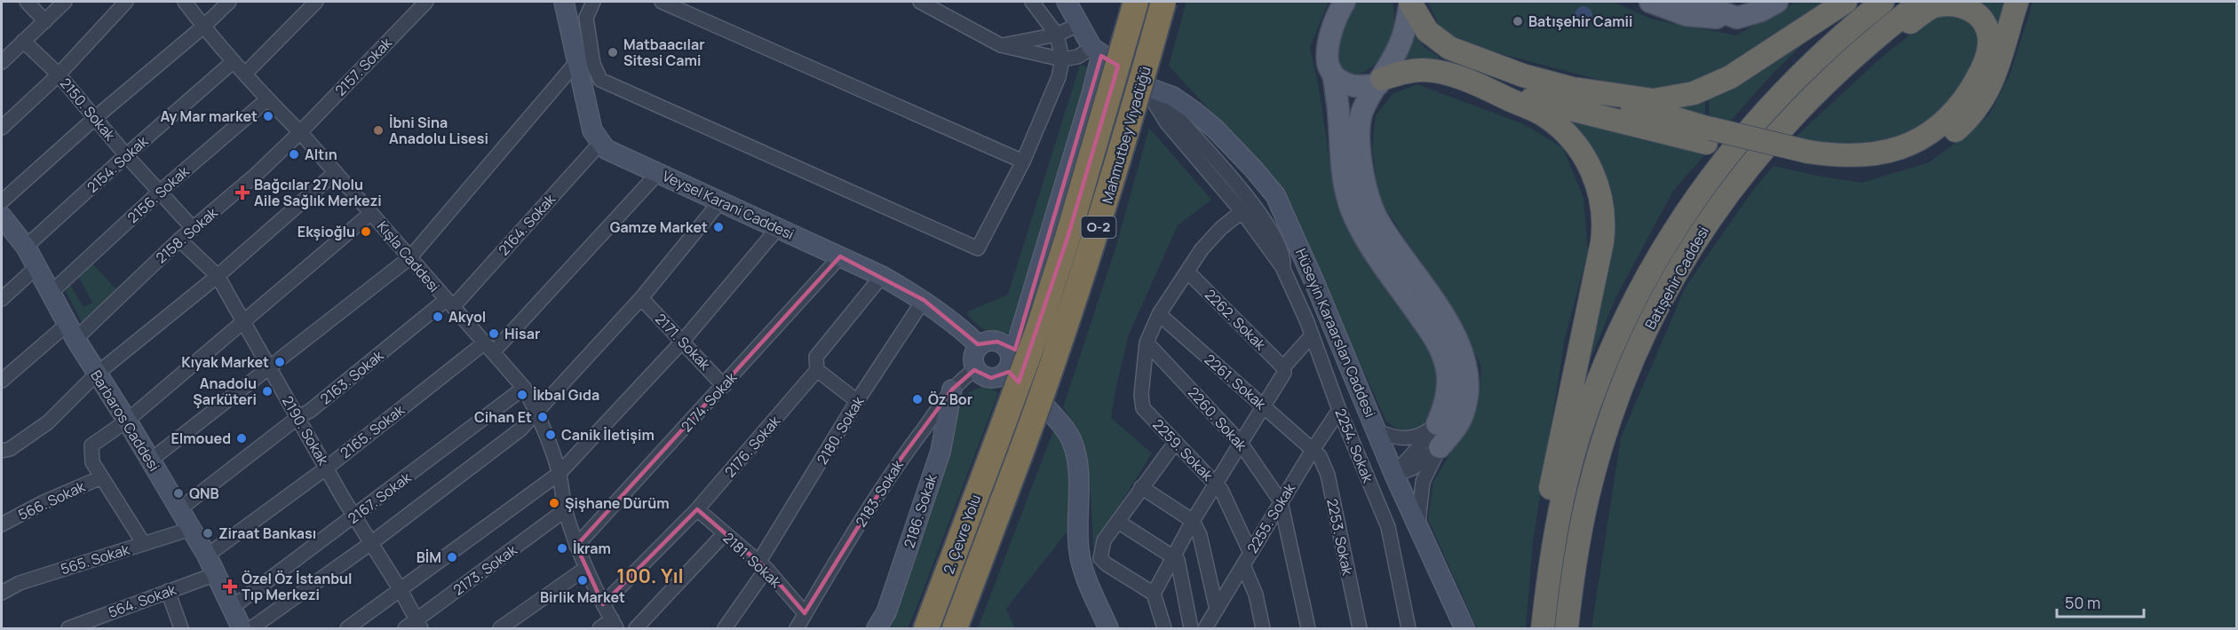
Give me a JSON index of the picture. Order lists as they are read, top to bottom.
{
  "streets": {
    "highway": [
      "Mahmutbey Viyadüğü",
      "O-2",
      "Batışehir Caddesi",
      "2. Çevre Yolu"
    ],
    "main road": [
      "Veysel Karani Caddesi",
      "Hüseyin Karaarslan Caddesi",
      "Barbaros Caddesi",
      "2186. Sokak"
    ],
    "street": [
      "2157. Sokak",
      "2150. Sokak",
      "2154. Sokak",
      "2156. Sokak",
      "2164. Sokak",
      "2158. Sokak",
      "Kışla Caddesi",
      "2262. Sokak",
      "2171. Sokak",
      "2163. Sokak",
      "2261. Sokak",
      "2174. Sokak",
      "2260. Sokak",
      "2190. Sokak",
      "2180. Sokak",
      "2165. Sokak",
      "2254. Sokak",
      "2176. Sokak",
      "2259. Sokak",
      "2183. Sokak",
      "2167. Sokak",
      "566. Sokak",
      "2255. Sokak",
      "2253. Sokak",
      "565. Sokak",
      "2181. Sokak",
      "2173. Sokak",
      "564. Sokak"
    ]
  },
  "crossings": [
    ["2157. Sokak", "2158. Sokak"],
    ["2157. Sokak", "Kışla Caddesi"],
    ["2150. Sokak", "2154. Sokak"],
    ["2150. Sokak", "2156. Sokak"],
    ["2150. Sokak", "2158. Sokak"],
    ["Mahmutbey Viyadüğü", "2. Çevre Yolu"],
    ["2154. Sokak", "Kışla Caddesi"],
    ["2154. Sokak", "Barbaros Caddesi"],
    ["2156. Sokak", "Kışla Caddesi"],
    ["2156. Sokak", "Barbaros Caddesi"],
    ["Veysel Karani Caddesi", "2164. Sokak"],
    ["Veysel Karani Caddesi", "2174. Sokak"],
    ["Veysel Karani Caddesi", "2180. Sokak"],
    ["Veysel Karani Caddesi", "2165. Sokak"],
    ["Veysel Karani Caddesi", "2176. Sokak"],
    ["Veysel Karani Caddesi", "2183. Sokak"],
    ["2164. Sokak", "Kışla Caddesi"],
    ["2164. Sokak", "2163. Sokak"],
    ["2158. Sokak", "Kışla Caddesi"],
    ["2158. Sokak", "Barbaros Caddesi"],
    ["2158. Sokak", "2190. Sokak"],
    ["Kışla Caddesi", "2163. Sokak"],
    ["Kışla Caddesi", "2174. Sokak"],
    ["Kışla Caddesi", "2165. Sokak"],
    ["Kışla Caddesi", "2176. Sokak"],
    ["Kışla Caddesi", "2167. Sokak"],
    ["Kışla Caddesi", "2173. Sokak"],
    ["2262. Sokak", "2259. Sokak"],
    ["Hüseyin Karaarslan Caddesi", "2254. Sokak"],
    ["2171. Sokak", "2174. Sokak"],
    ["2163. Sokak", "Barbaros Caddesi"],
    ["2163. Sokak", "2190. Sokak"],
    ["2261. Sokak", "2259. Sokak"],
    ["2261. Sokak", "2255. Sokak"],
    ["2261. Sokak", "2253. Sokak"],
    ["2260. Sokak", "2259. Sokak"],
    ["2260. Sokak", "2255. Sokak"],
    ["Barbaros Caddesi", "2165. Sokak"],
    ["Barbaros Caddesi", "2167. Sokak"],
    ["Barbaros Caddesi", "565. Sokak"],
    ["Barbaros Caddesi", "564. Sokak"],
    ["2190. Sokak", "2165. Sokak"],
    ["2190. Sokak", "2167. Sokak"],
    ["2190. Sokak", "2173. Sokak"],
    ["2180. Sokak", "2181. Sokak"],
    ["2254. Sokak", "2259. Sokak"],
    ["2254. Sokak", "2255. Sokak"],
    ["2176. Sokak", "2181. Sokak"],
    ["2259. Sokak", "2255. Sokak"],
    ["2183. Sokak", "2186. Sokak"],
    ["2183. Sokak", "2181. Sokak"],
    ["2255. Sokak", "2253. Sokak"]
  ],
  "districts": ["100. Yıl"],
  "places": {
    "other": [
      "Batışehir Camii",
      "Matbaacılar Sitesi Cami",
      "Ay Mar market",
      "İbni Sina Anadolu Lisesi",
      "Altın",
      "Gamze Market",
      "Ekşioğlu",
      "Akyol",
      "Hisar",
      "Kıyak Market",
      "Anadolu Şarküteri",
      "İkbal Gıda",
      "Öz Bor",
      "Cihan Et",
      "Canik İletişim",
      "Elmoued",
      "QNB",
      "Şişhane Dürüm",
      "Ziraat Bankası",
      "İkram",
      "BİM",
      "Birlik Market"
    ],
    "health": ["Bağcılar 27 Nolu Aile Sağlık Merkezi", "Özel Öz İstanbul Tıp Merkezi"]
  },
  "scale_bar": "50 m"
}
